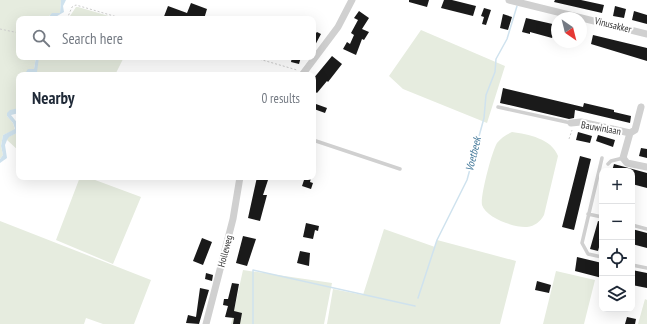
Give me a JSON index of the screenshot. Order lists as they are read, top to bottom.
{
  "streets": {
    "street": ["Vinusakker", "Bauwinlaan", "Holleweg"]
  },
  "water": ["Voetbeek"],
  "north": "bottom right",
  "page": {
    "search": "Search here",
    "heading": ["Nearby", "0 results"],
    "map_buttons": ["+", "−"]
  }
}
